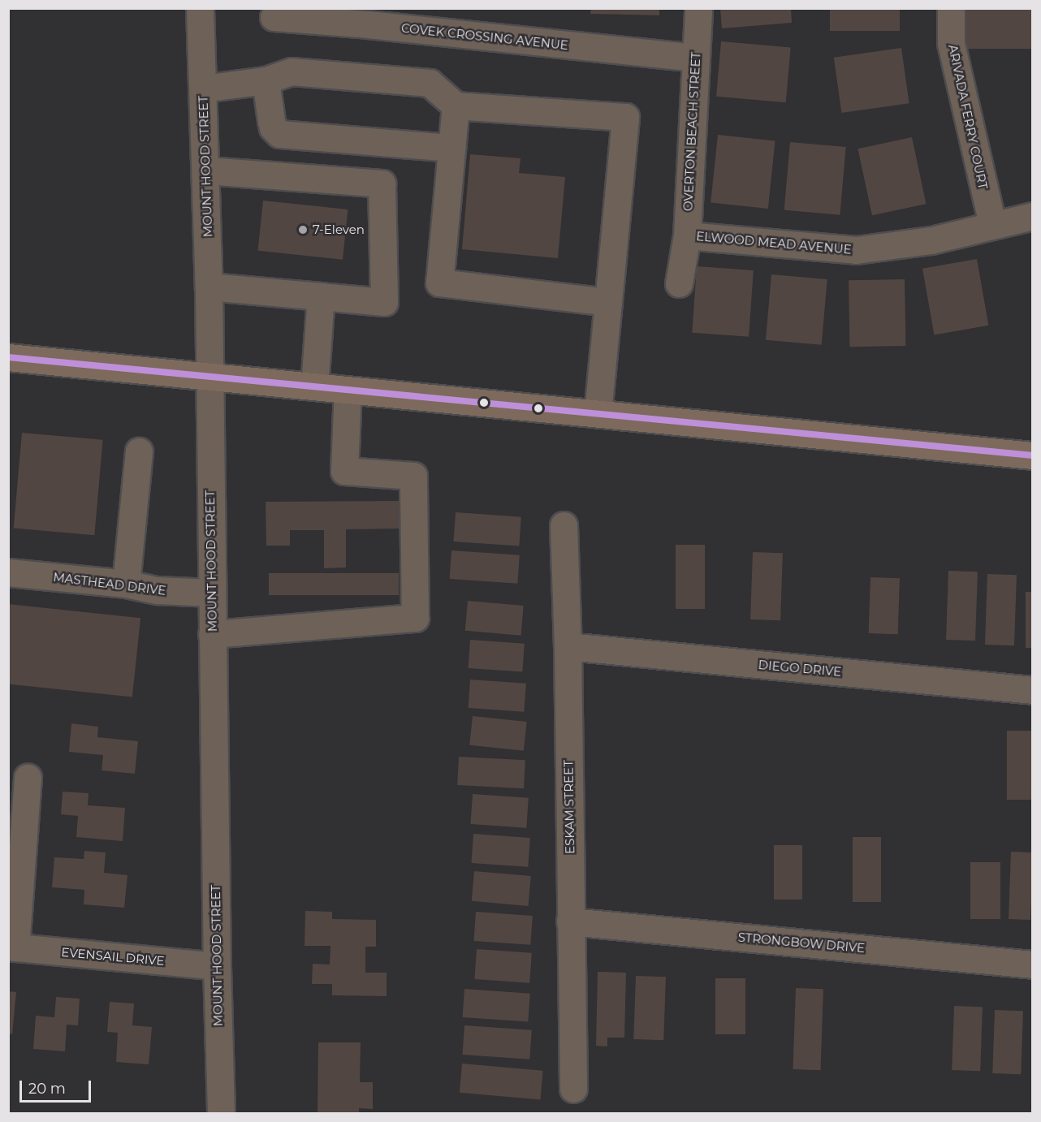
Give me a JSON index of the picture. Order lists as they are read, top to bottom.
{
  "streets": {
    "street": [
      "COVEK CROSSING AVENUE",
      "ARIVADA FERRY COURT",
      "OVERTON BEACH STREET",
      "MOUNT HOOD STREET",
      "ELWOOD MEAD AVENUE",
      "MASTHEAD DRIVE",
      "DIEGO DRIVE",
      "ESKAM STREET",
      "STRONGBOW DRIVE",
      "EVENSAIL DRIVE"
    ]
  },
  "crossings": [
    ["COVEK CROSSING AVENUE", "OVERTON BEACH STREET"],
    ["ARIVADA FERRY COURT", "ELWOOD MEAD AVENUE"],
    ["OVERTON BEACH STREET", "ELWOOD MEAD AVENUE"],
    ["MOUNT HOOD STREET", "MASTHEAD DRIVE"],
    ["MOUNT HOOD STREET", "EVENSAIL DRIVE"],
    ["DIEGO DRIVE", "ESKAM STREET"],
    ["ESKAM STREET", "STRONGBOW DRIVE"]
  ],
  "places": ["7-Eleven"],
  "scale_bar": "20 m"
}
